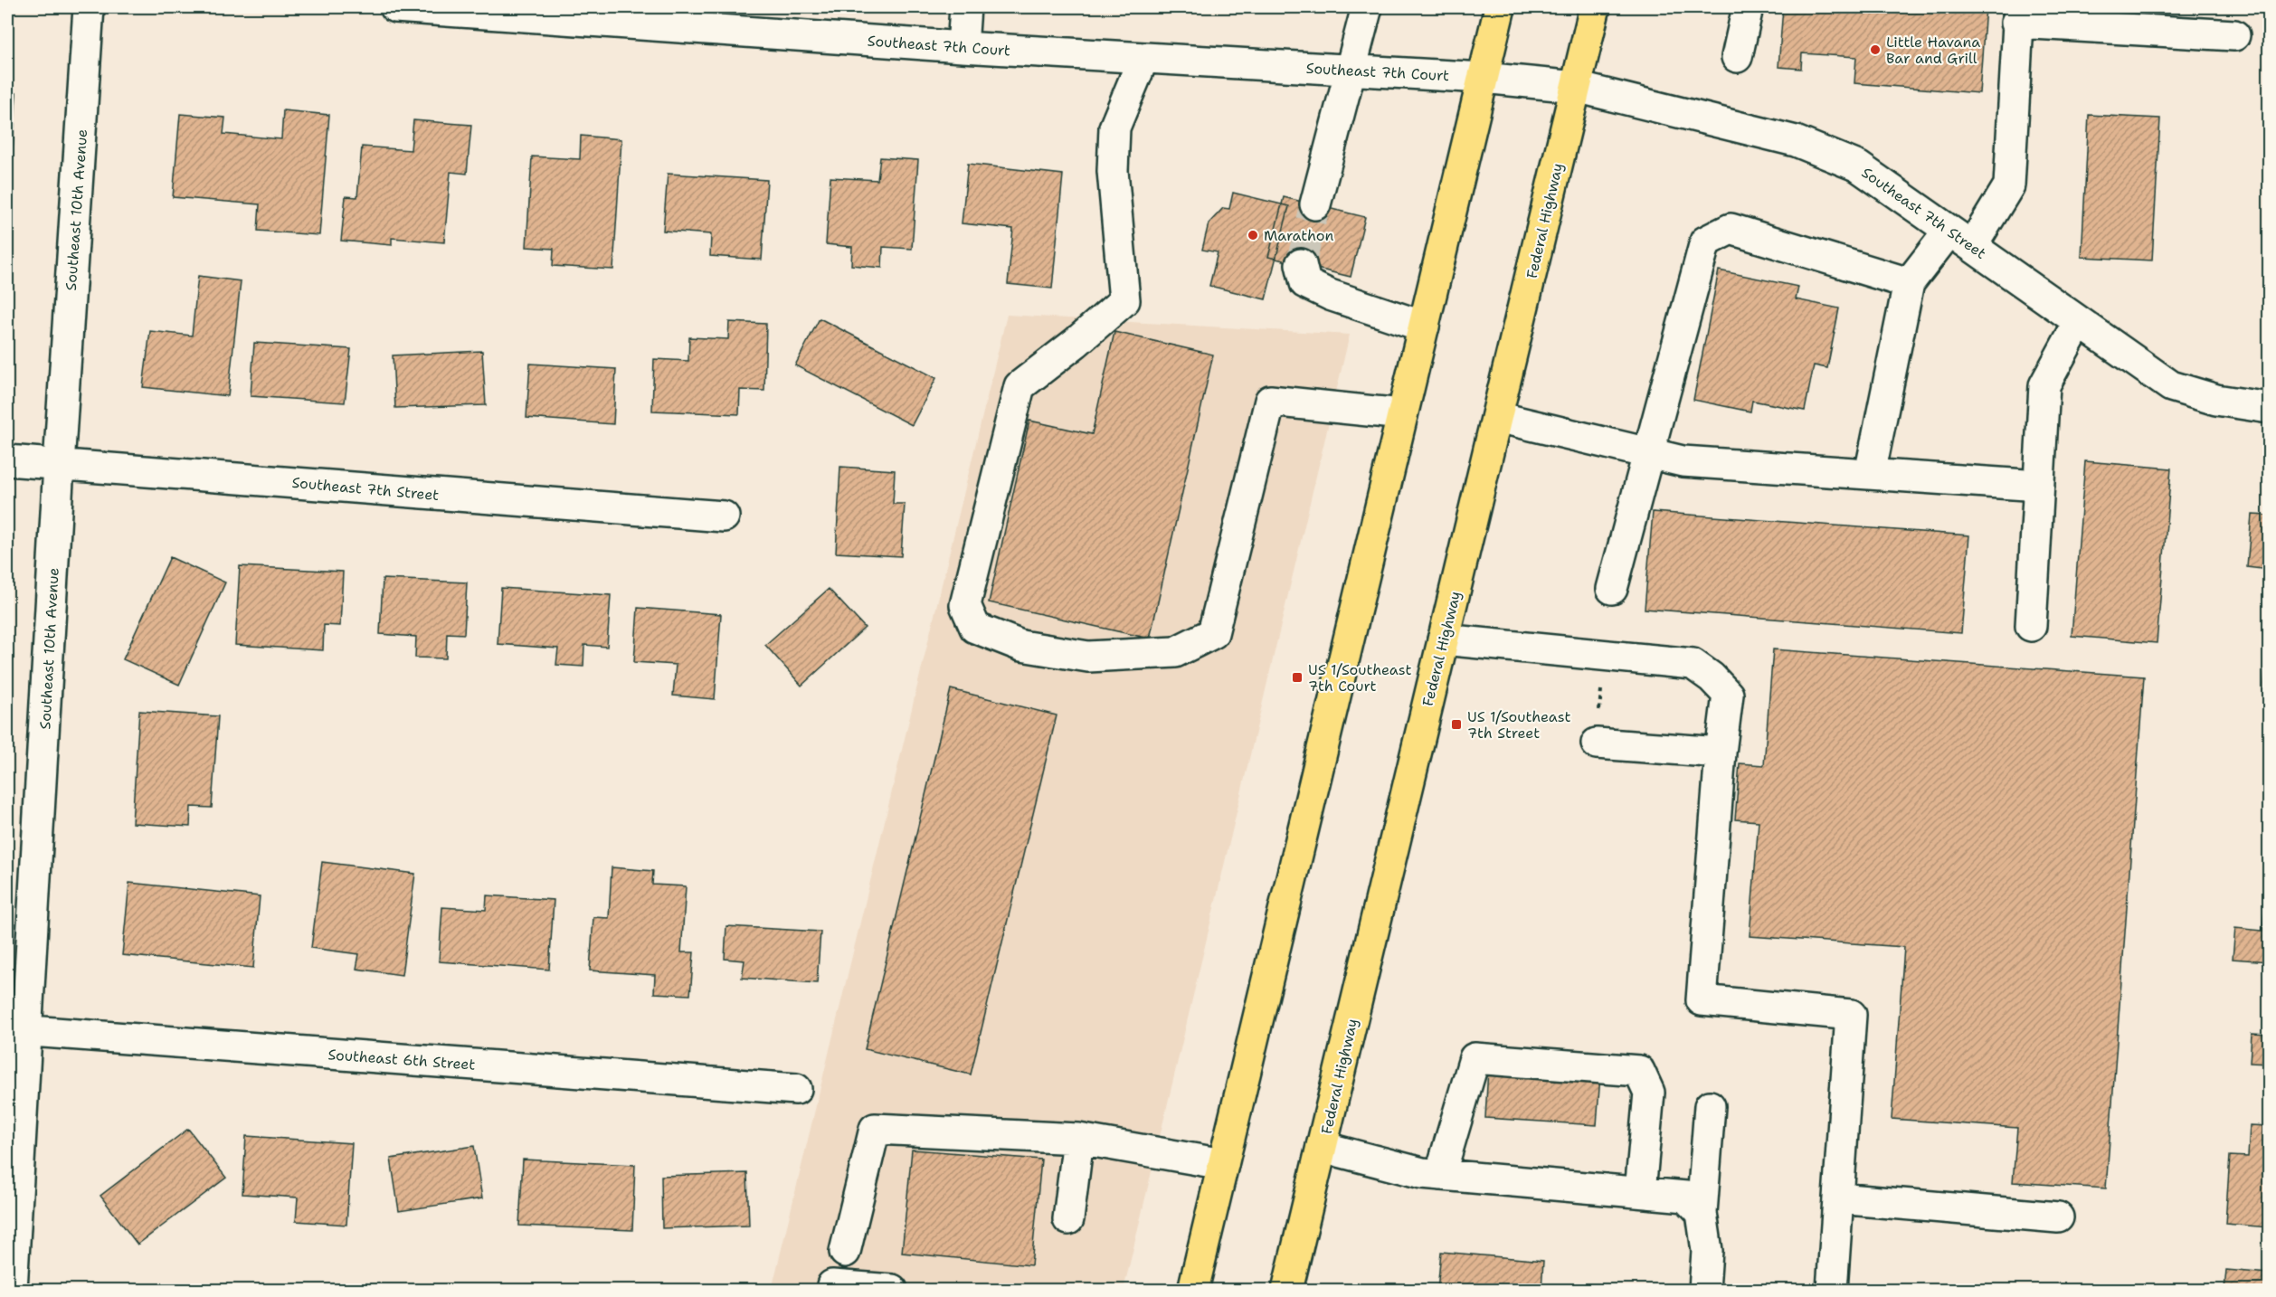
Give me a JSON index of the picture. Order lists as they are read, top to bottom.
{
  "streets": {
    "main road": ["Federal Highway"],
    "street": [
      "Southeast 7th Court",
      "Southeast 10th Avenue",
      "Southeast 7th Street",
      "Southeast 6th Street"
    ]
  },
  "crossings": [
    ["Southeast 7th Court", "Southeast 7th Street"],
    ["Southeast 10th Avenue", "Southeast 7th Street"],
    ["Southeast 10th Avenue", "Southeast 6th Street"],
    ["Southeast 7th Street", "Federal Highway"]
  ],
  "places": {
    "other": ["Little Havana Bar and Grill", "Marathon"],
    "transit": ["US 1/Southeast 7th Court", "US 1/Southeast 7th Street"]
  }
}
